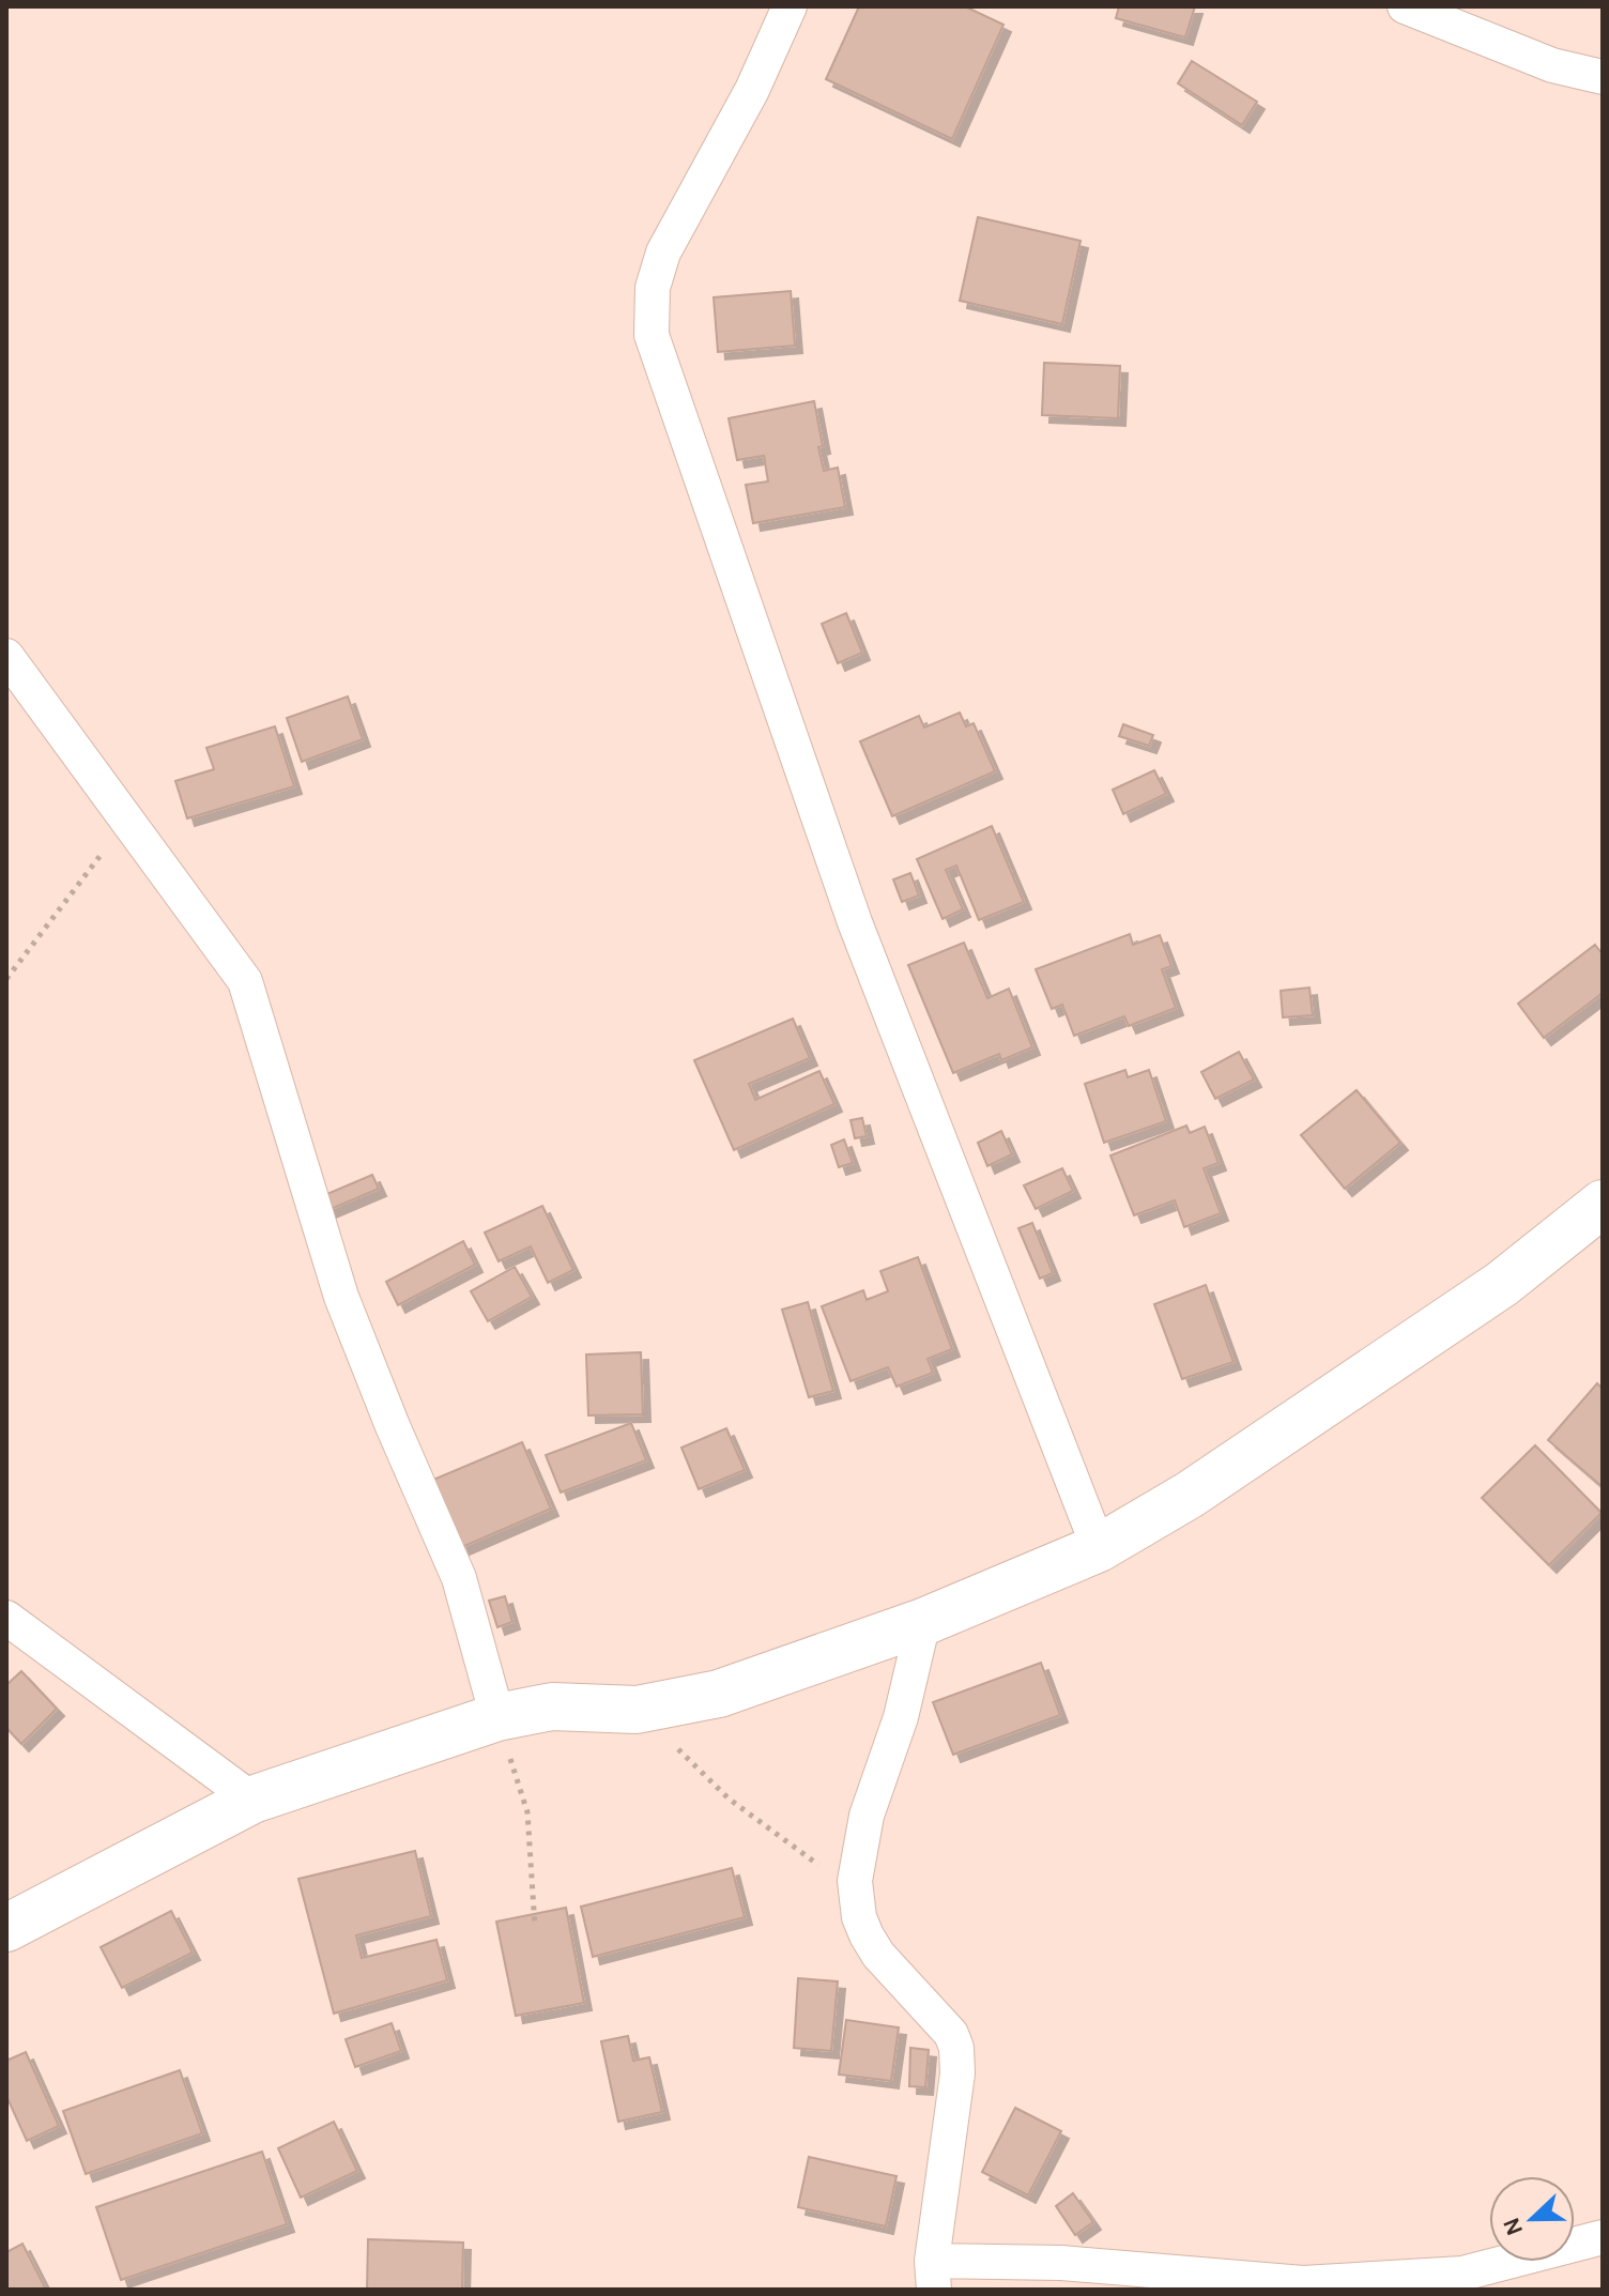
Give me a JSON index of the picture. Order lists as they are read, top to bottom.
{
  "north": "left"
}
